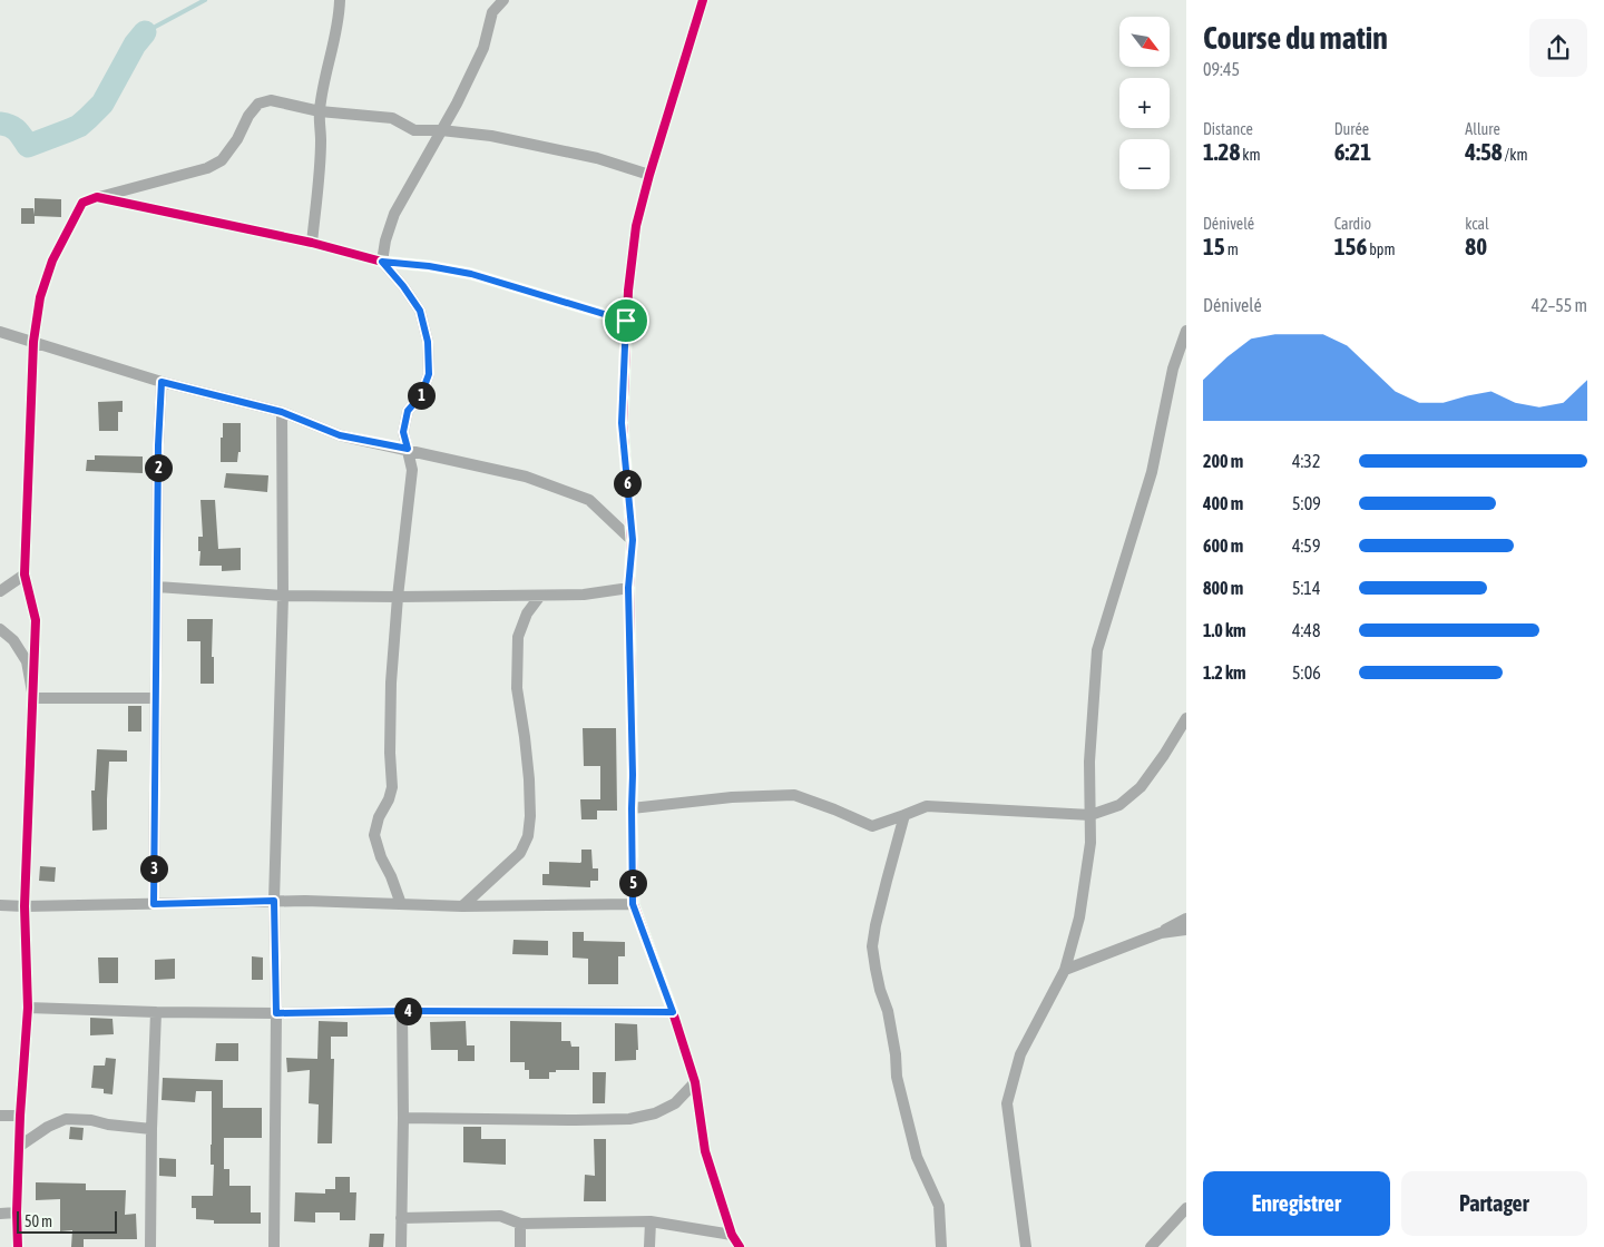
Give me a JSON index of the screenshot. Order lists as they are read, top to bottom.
{
  "scale_bar": "50 m",
  "north": "bottom right",
  "page": {
    "heading": ["Course du matin", "09:45"],
    "map_buttons": ["+", "−"],
    "stats": [
      ["Distance", "1.28 km"],
      ["Durée", "6:21"],
      ["Allure", "4:58 /km"],
      ["Dénivelé", "15 m"],
      ["Cardio", "156 bpm"],
      ["kcal", "80"]
    ],
    "chart": ["Dénivelé", "42–55 m"],
    "pins": [
      "1",
      "2",
      "6",
      "3",
      "5",
      "4"
    ],
    "list": [
      {
        "name": "200 m",
        "note": "4:32"
      },
      {
        "name": "400 m",
        "note": "5:09"
      },
      {
        "name": "600 m",
        "note": "4:59"
      },
      {
        "name": "800 m",
        "note": "5:14"
      },
      {
        "name": "1.0 km",
        "note": "4:48"
      },
      {
        "name": "1.2 km",
        "note": "5:06"
      }
    ],
    "buttons": ["Enregistrer", "Partager"],
    "scale": "50 m"
  }
}
